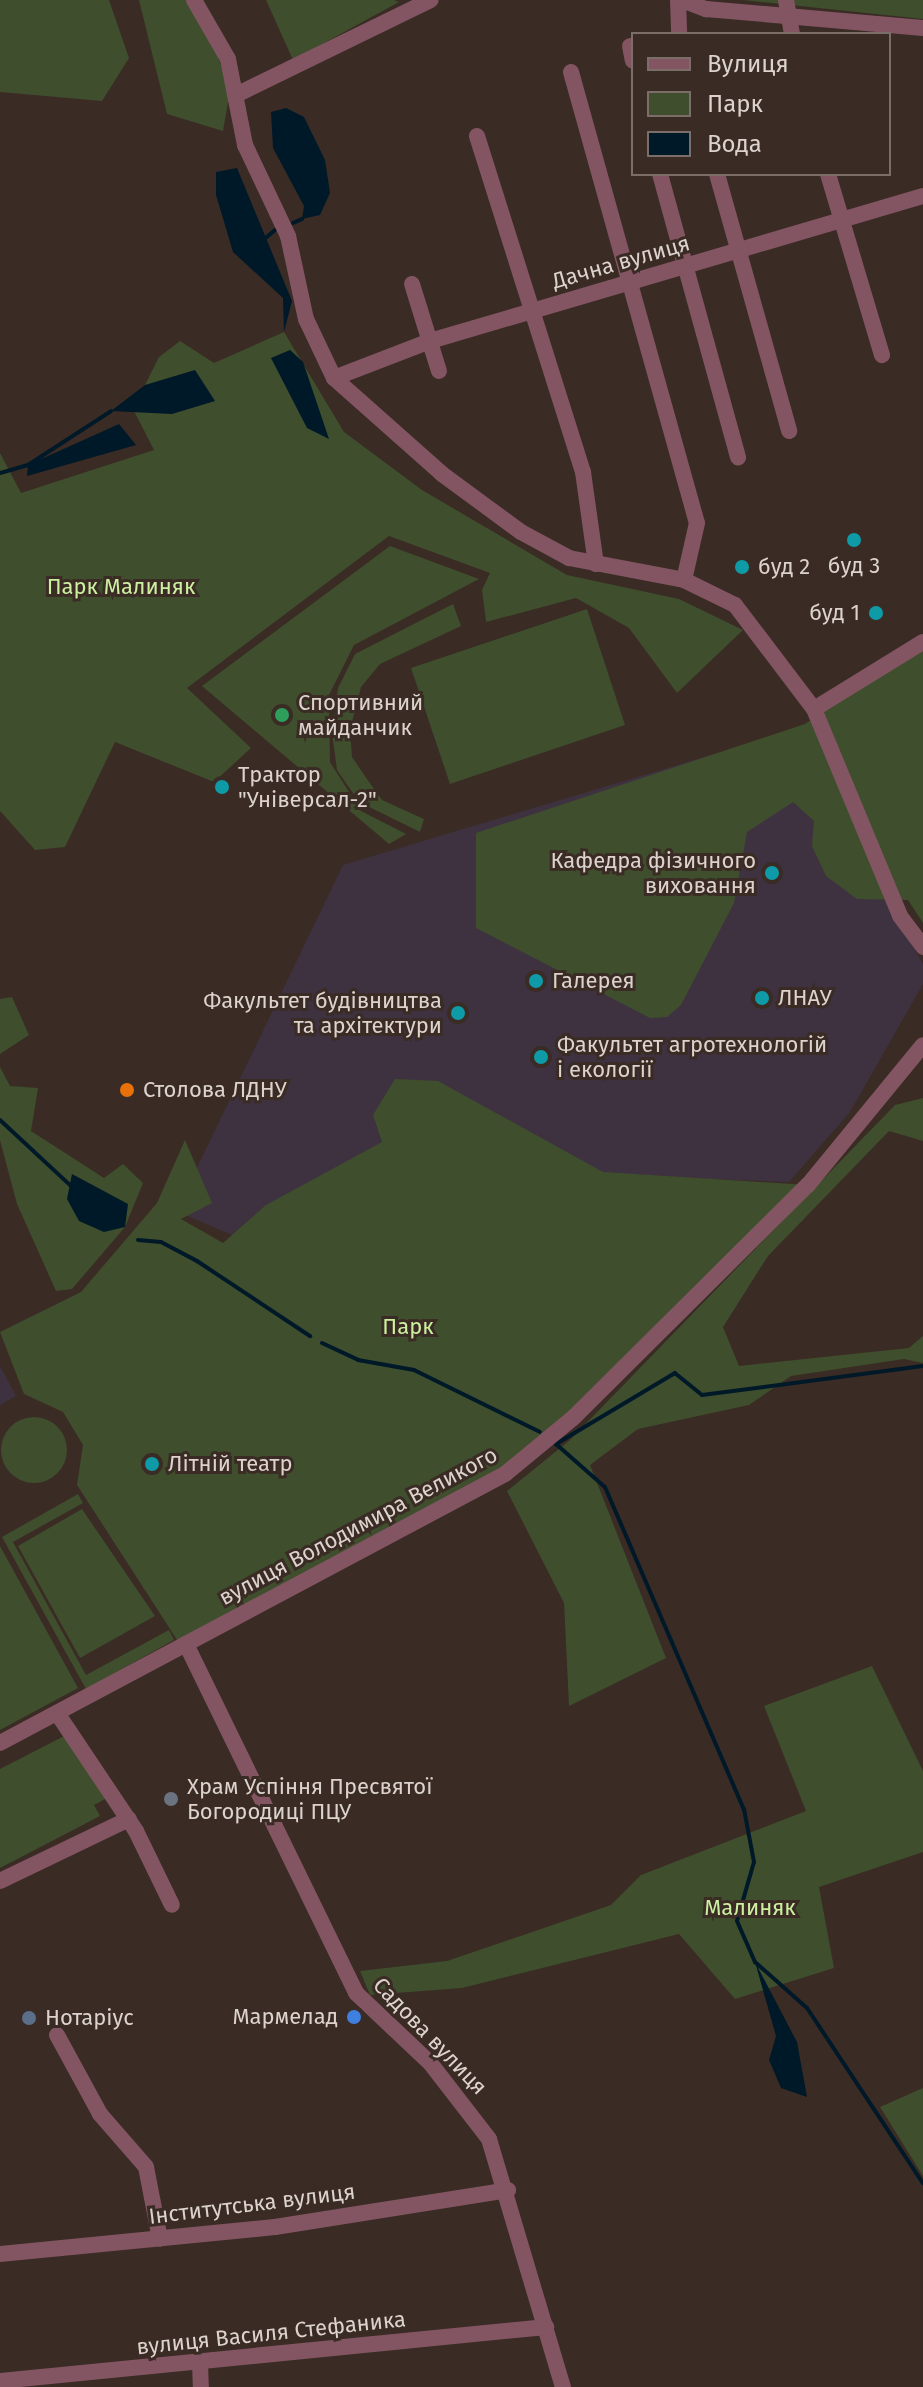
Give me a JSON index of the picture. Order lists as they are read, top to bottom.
{
  "streets": {
    "street": [
      "Дачна вулиця",
      "вулиця Володимира Великого",
      "Садова вулиця",
      "Інститутська вулиця",
      "вулиця Василя Стефаника"
    ]
  },
  "crossings": [
    ["вулиця Володимира Великого", "Садова вулиця"],
    ["Садова вулиця", "Інститутська вулиця"],
    ["Садова вулиця", "вулиця Василя Стефаника"]
  ],
  "parks": ["Парк Малиняк", "Парк", "Малиняк"],
  "places": [
    "буд 3",
    "буд 2",
    "буд 1",
    "Спортивний майданчик",
    "Трактор \"Універсал-2\"",
    "Кафедра фізичного виховання",
    "Галерея",
    "ЛНАУ",
    "Факультет будівництва та архітектури",
    "Факультет агротехнологій і екології",
    "Столова ЛДНУ",
    "Літній театр",
    "Храм Успіння Пресвятої Богородиці ПЦУ",
    "Мармелад",
    "Нотаріус"
  ],
  "legend": ["Вулиця", "Парк", "Вода"]
}
